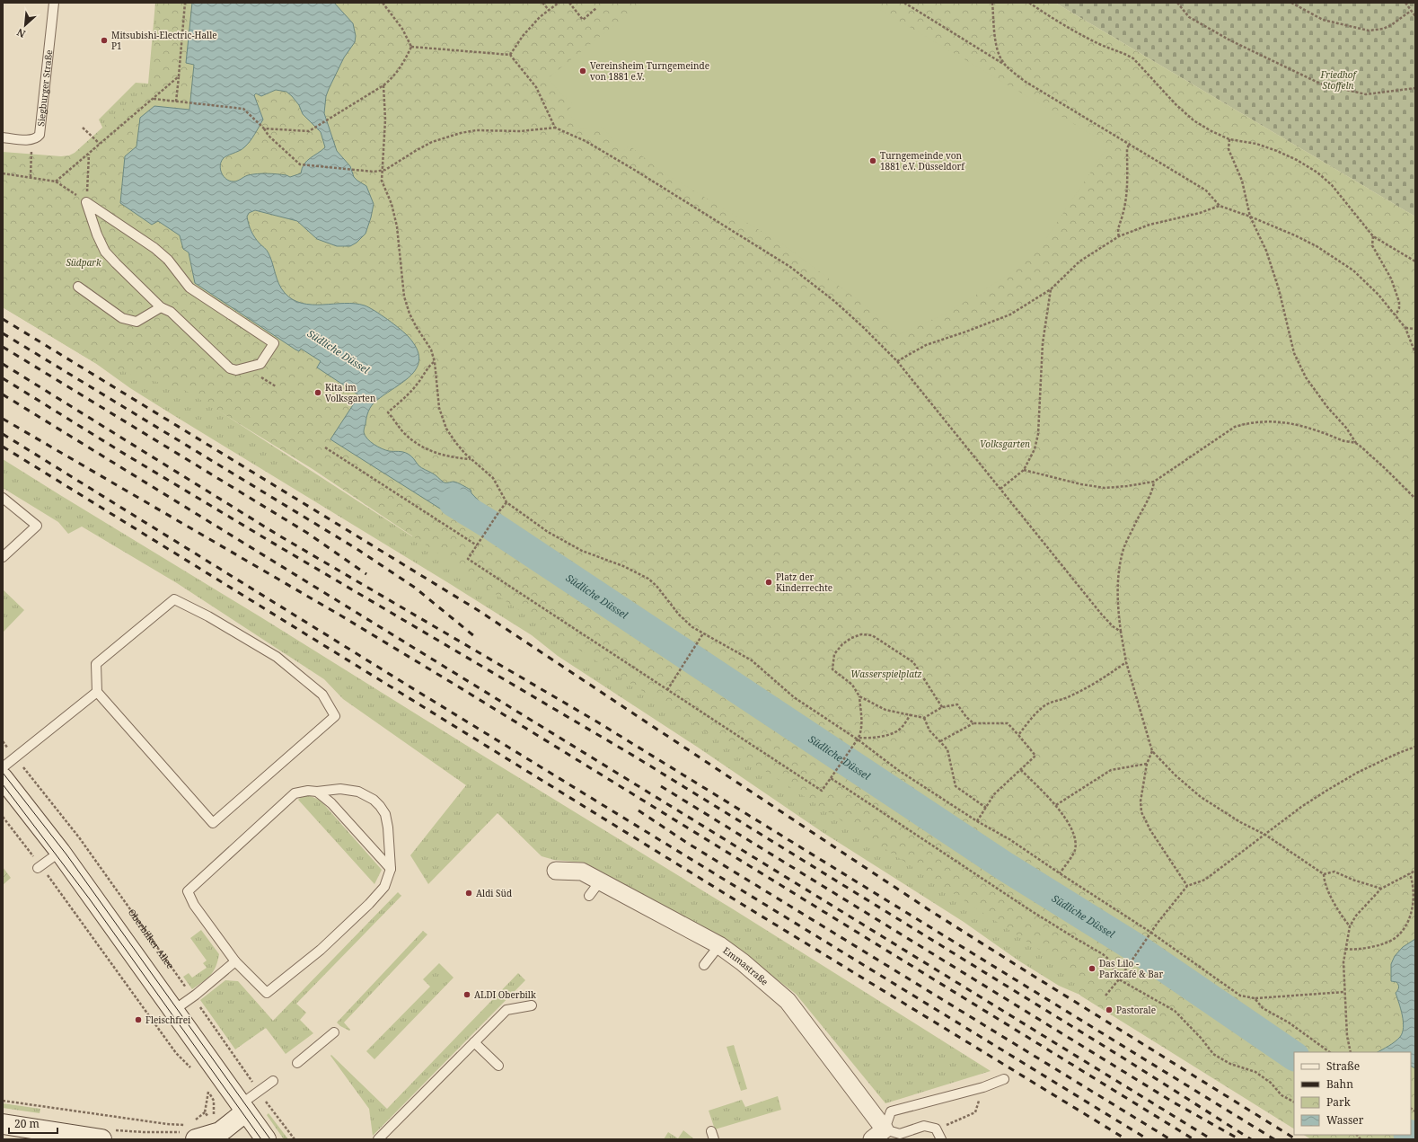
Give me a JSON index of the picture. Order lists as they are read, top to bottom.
{
  "streets": {
    "street": ["Emmastraße"],
    "lane": ["Siegburger Straße"],
    "path": ["Oberbilker Allee"]
  },
  "water": ["Südliche Düssel"],
  "parks": [
    "Friedhof Stoffeln",
    "Südpark",
    "Volksgarten",
    "Wasserspielplatz"
  ],
  "places": [
    "Mitsubishi-Electric-Halle P1",
    "Vereinsheim Turngemeinde von 1881 e.V.",
    "Turngemeinde von 1881 e.V. Düsseldorf",
    "Kita im Volksgarten",
    "Platz der Kinderrechte",
    "Aldi Süd",
    "Das Lilo - Parkcafé & Bar",
    "ALDI Oberbilk",
    "Pastorale",
    "Fleischfrei"
  ],
  "legend": [
    "Straße",
    "Bahn",
    "Park",
    "Wasser"
  ],
  "scale_bar": "20 m",
  "north": "bottom left"
}
